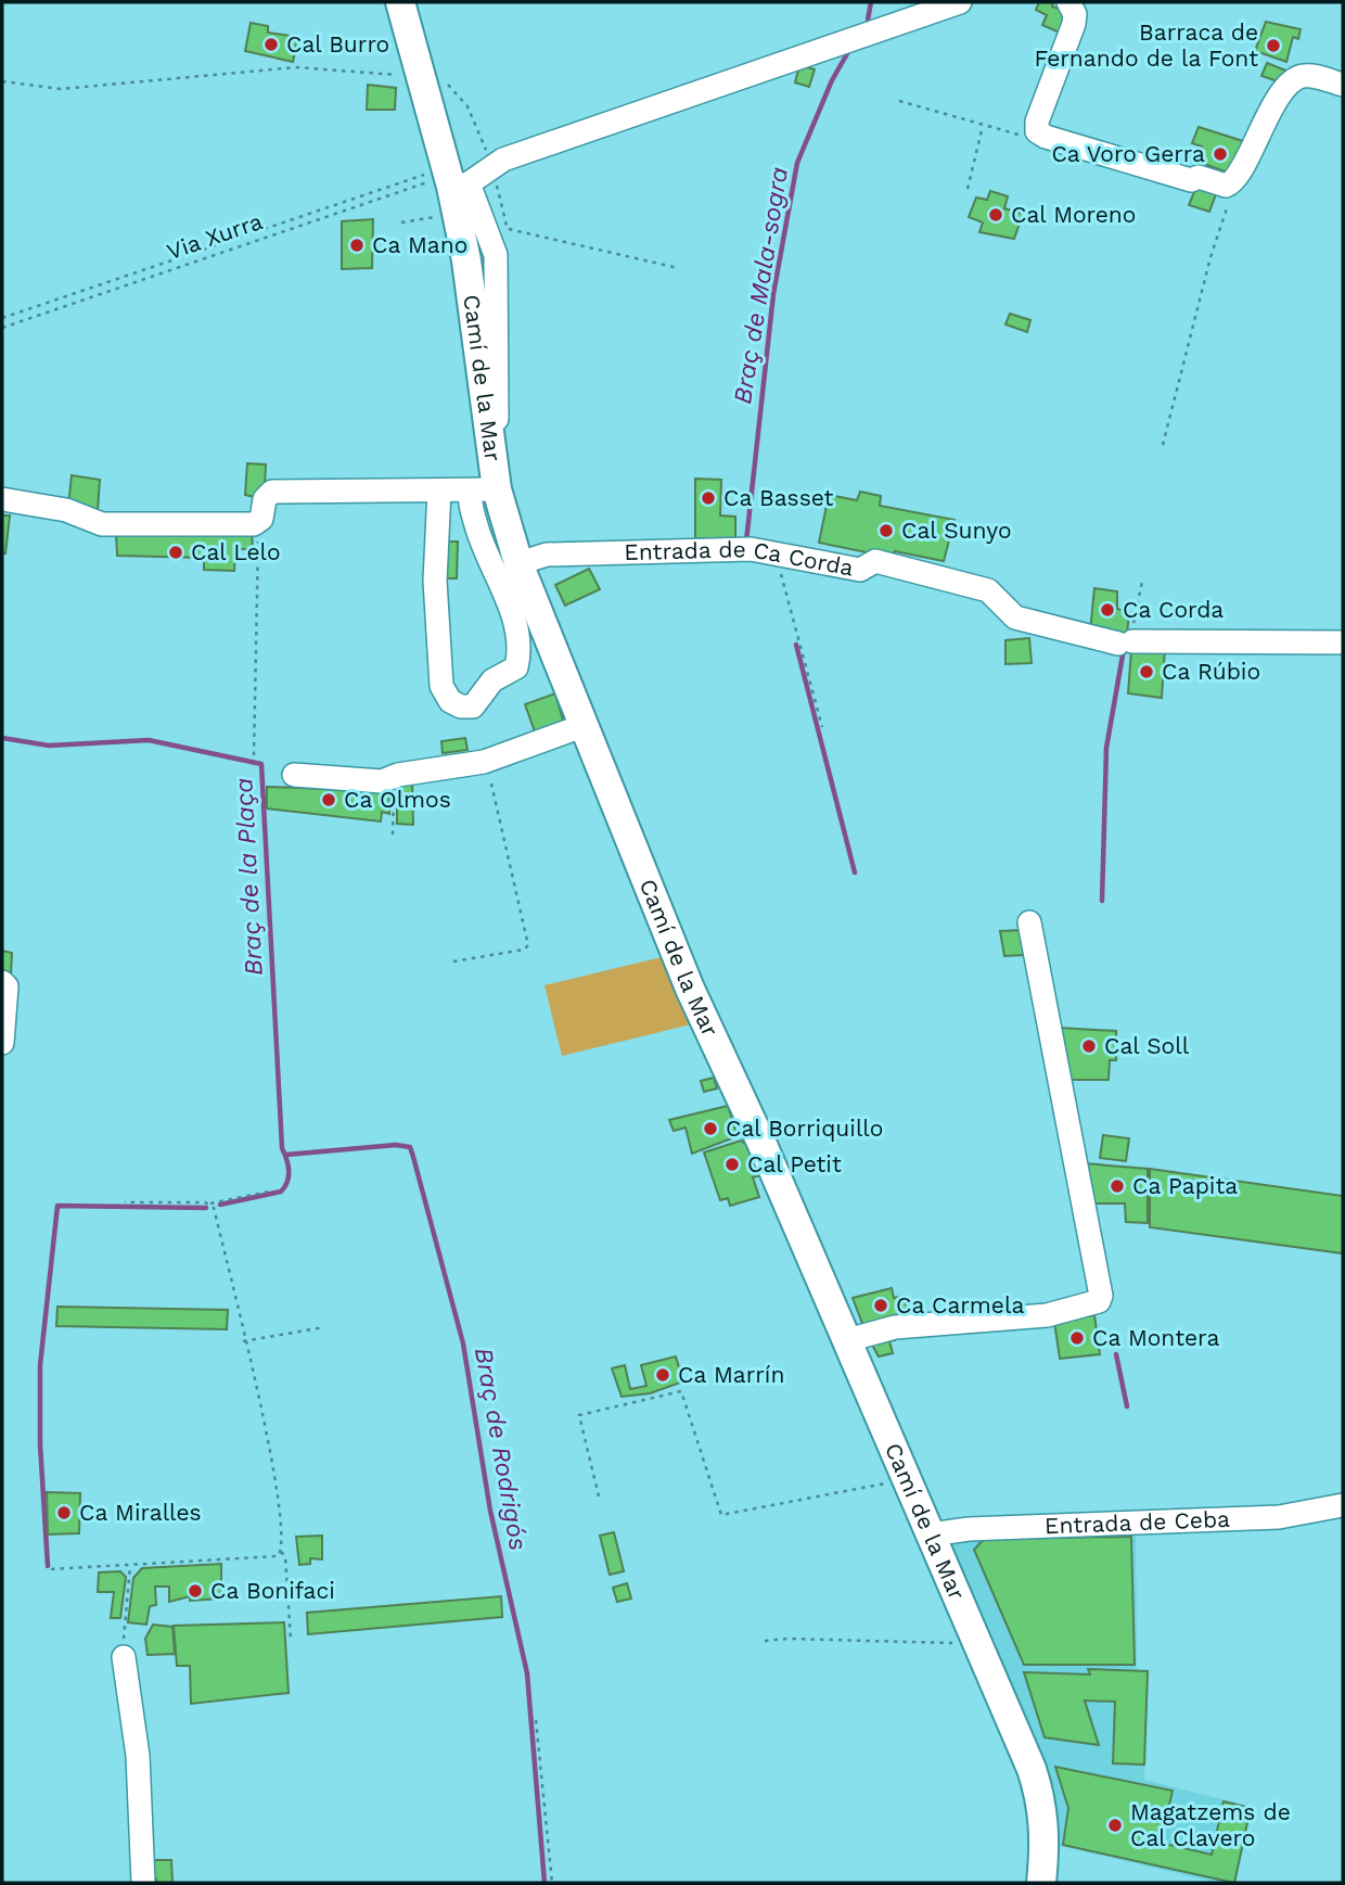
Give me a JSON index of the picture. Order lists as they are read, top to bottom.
{
  "streets": {
    "main road": ["Camí de la Mar"],
    "street": ["Entrada de Ca Corda", "Entrada de Ceba"],
    "path": ["Via Xurra"]
  },
  "crossings": [
    ["Via Xurra", "Camí de la Mar"],
    ["Camí de la Mar", "Entrada de Ca Corda"],
    ["Camí de la Mar", "Entrada de Ceba"]
  ],
  "water": ["Braç de Mala-sogra", "Braç de la Plaça", "Braç de Rodrigós"],
  "places": [
    "Cal Burro",
    "Barraca de Fernando de la Font",
    "Ca Voro Gerra",
    "Cal Moreno",
    "Ca Mano",
    "Ca Basset",
    "Cal Sunyo",
    "Cal Lelo",
    "Ca Corda",
    "Ca Rúbio",
    "Ca Olmos",
    "Cal Soll",
    "Cal Borriquillo",
    "Cal Petit",
    "Ca Papita",
    "Ca Carmela",
    "Ca Montera",
    "Ca Marrín",
    "Ca Miralles",
    "Ca Bonifaci",
    "Magatzems de Cal Clavero"
  ]
}
